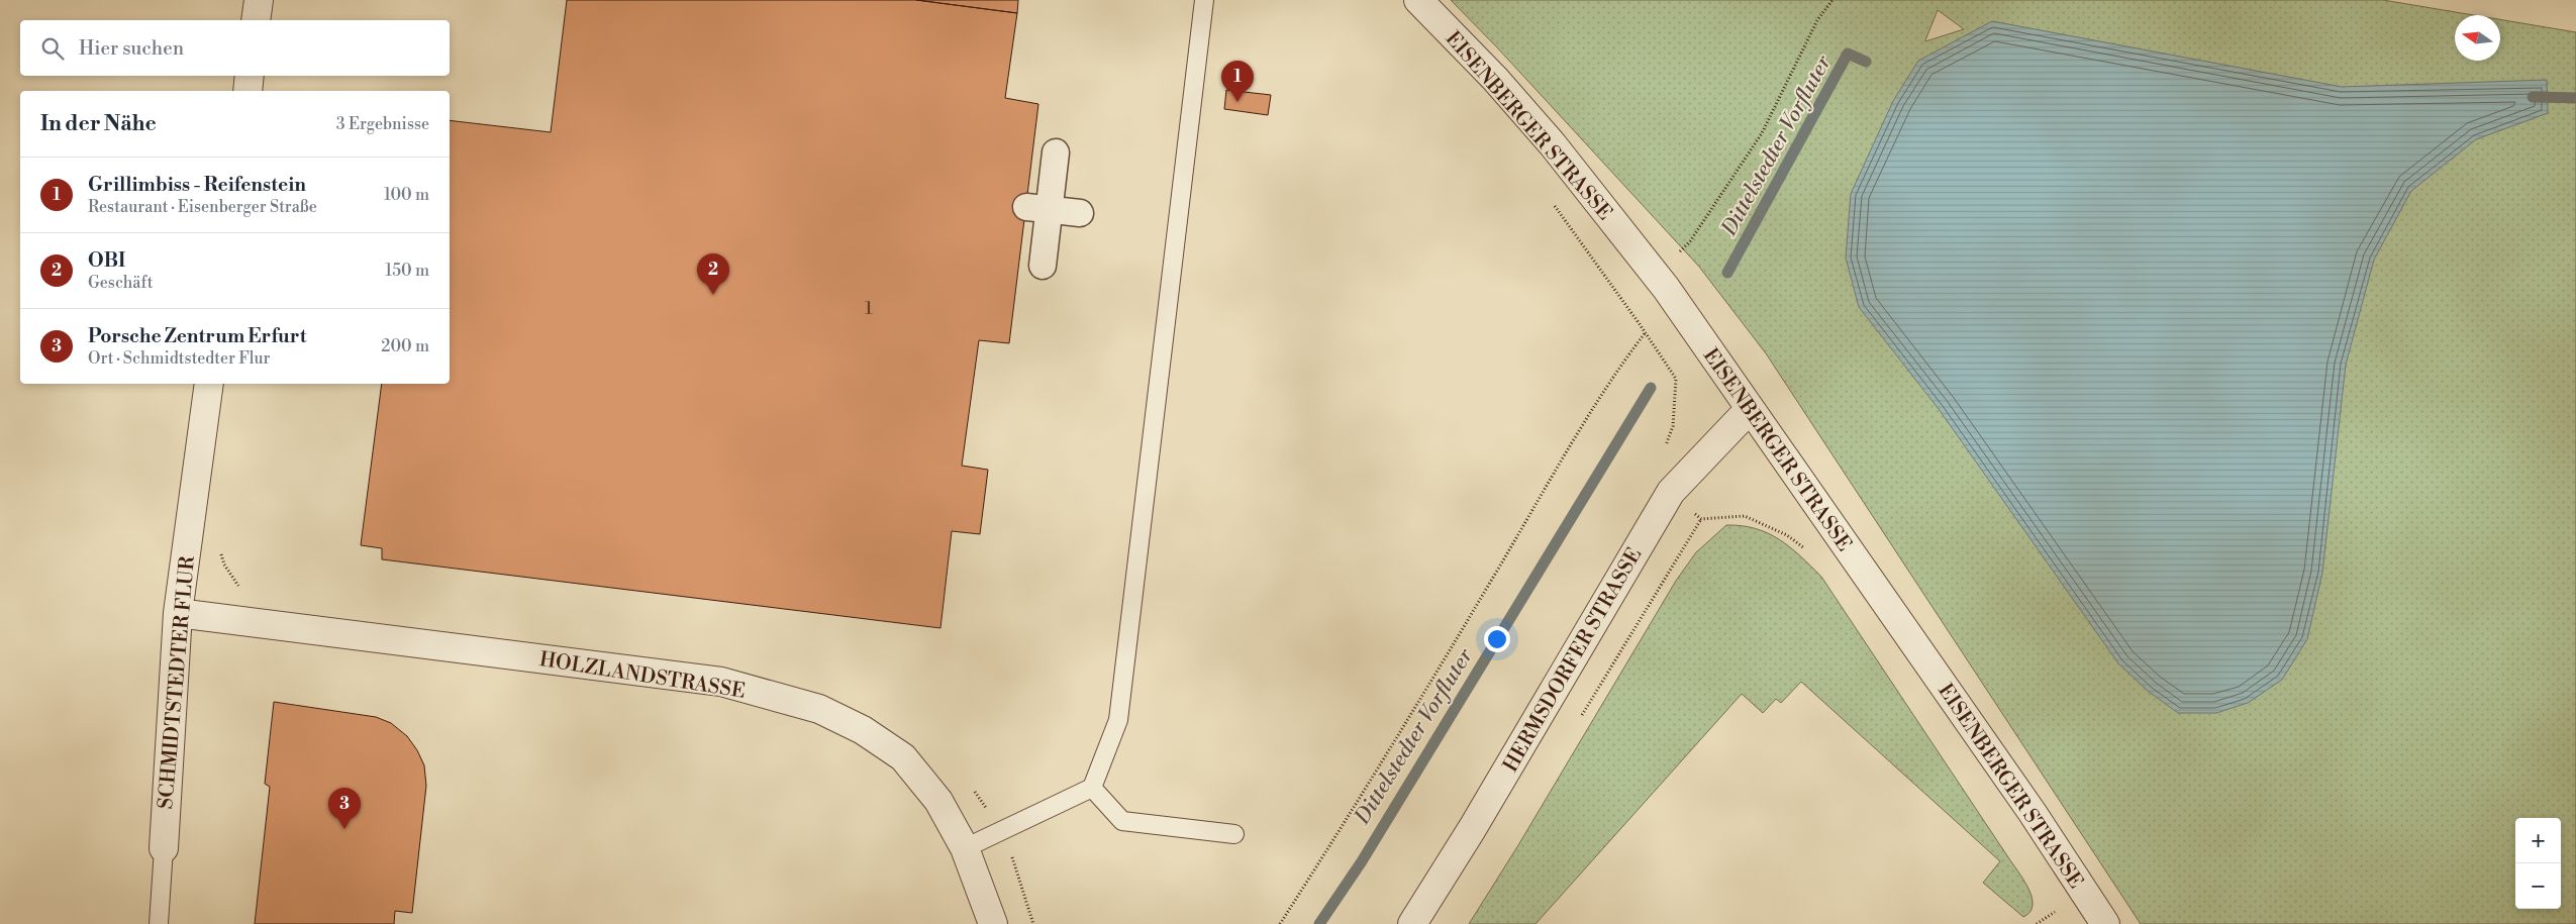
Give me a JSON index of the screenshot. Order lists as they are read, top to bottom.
{
  "streets": {
    "street": [
      "EISENBERGER STRASSE",
      "HERMSDORFER STRASSE",
      "HOLZLANDSTRASSE",
      "SCHMIDTSTEDTER FLUR"
    ]
  },
  "crossings": [
    ["EISENBERGER STRASSE", "HERMSDORFER STRASSE"],
    ["HOLZLANDSTRASSE", "SCHMIDTSTEDTER FLUR"]
  ],
  "water": ["Dittelstedter Vorfluter"],
  "house_numbers": ["1"],
  "north": "left",
  "page": {
    "search": "Hier suchen",
    "pins": ["1", "2", "3"],
    "heading": ["In der Nähe", "3 Ergebnisse"],
    "list": [
      {
        "mark": "1",
        "name": "Grillimbiss - Reifenstein",
        "note": "Restaurant · Eisenberger Straße",
        "value": "100 m"
      },
      {
        "mark": "2",
        "name": "OBI",
        "note": "Geschäft",
        "value": "150 m"
      },
      {
        "mark": "3",
        "name": "Porsche Zentrum Erfurt",
        "note": "Ort · Schmidtstedter Flur",
        "value": "200 m"
      }
    ],
    "map_buttons": ["+", "−"]
  }
}
